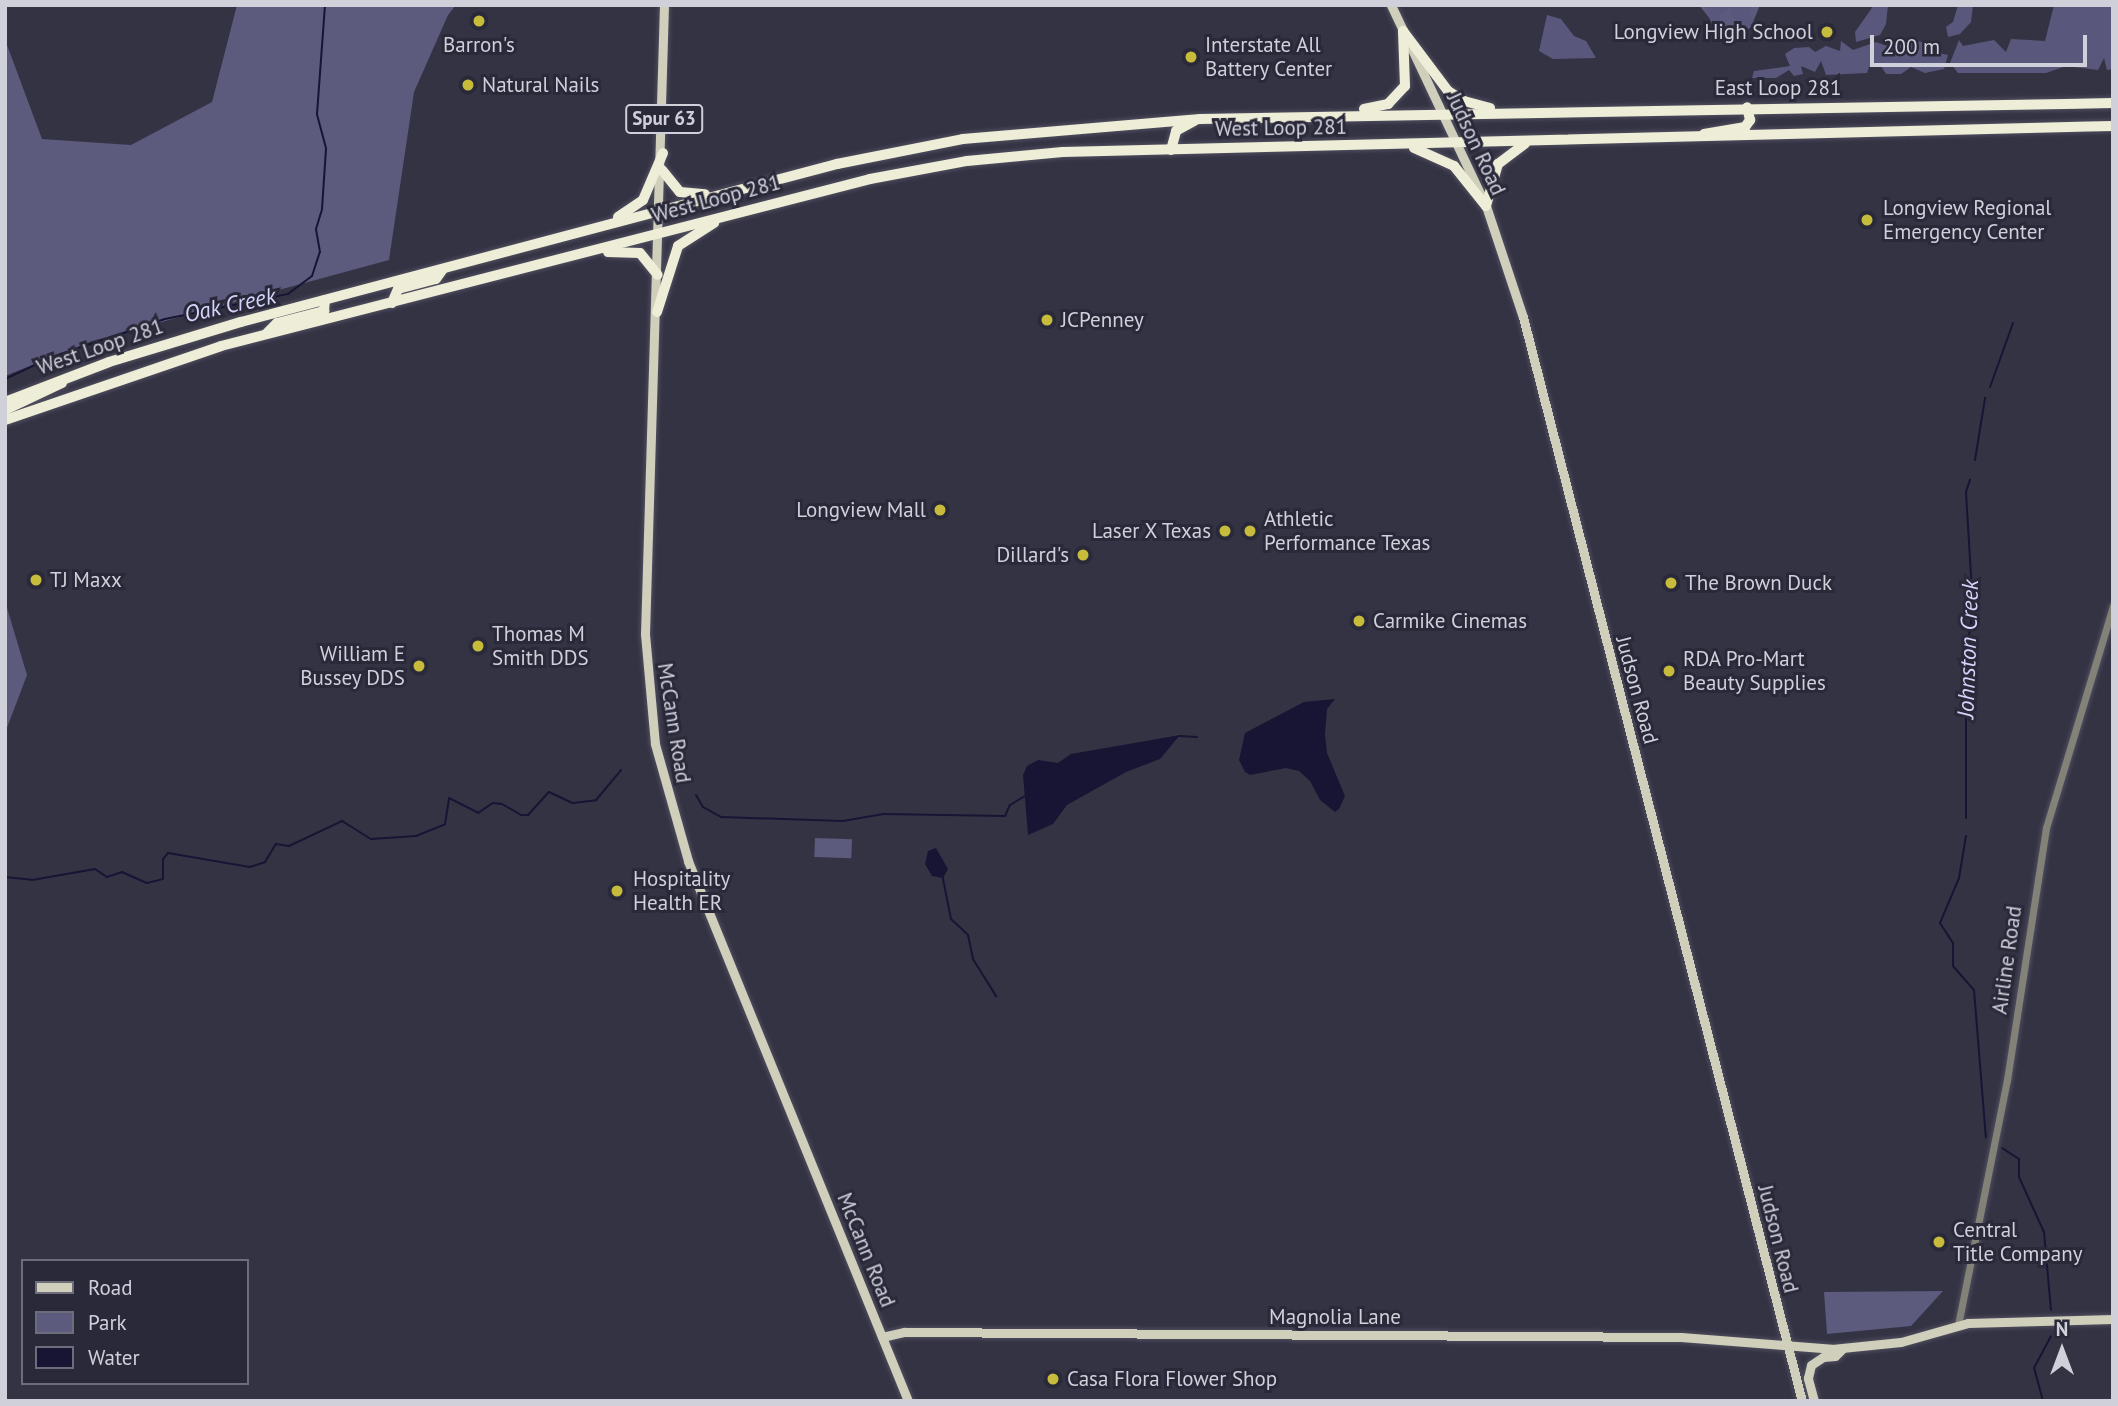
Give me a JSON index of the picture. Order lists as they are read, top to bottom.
{
  "streets": {
    "highway": ["East Loop 281", "West Loop 281"],
    "main road": [
      "Spur 63",
      "Judson Road",
      "McCann Road",
      "Magnolia Lane"
    ],
    "street": ["Airline Road"]
  },
  "crossings": [
    ["East Loop 281", "West Loop 281"],
    ["East Loop 281", "Judson Road"],
    ["West Loop 281", "Judson Road"],
    ["West Loop 281", "McCann Road"],
    ["Judson Road", "Magnolia Lane"],
    ["McCann Road", "Magnolia Lane"]
  ],
  "water": ["Oak Creek", "Johnston Creek"],
  "places": [
    "Barron's",
    "Longview High School",
    "Interstate All Battery Center",
    "Natural Nails",
    "Longview Regional Emergency Center",
    "JCPenney",
    "Longview Mall",
    "Laser X Texas",
    "Athletic Performance Texas",
    "Dillard's",
    "TJ Maxx",
    "The Brown Duck",
    "Carmike Cinemas",
    "Thomas M Smith DDS",
    "William E Bussey DDS",
    "RDA Pro-Mart Beauty Supplies",
    "Hospitality Health ER",
    "Central Title Company",
    "Casa Flora Flower Shop"
  ],
  "legend": ["Road", "Park", "Water"],
  "scale_bar": "200 m",
  "north": "top"
}
